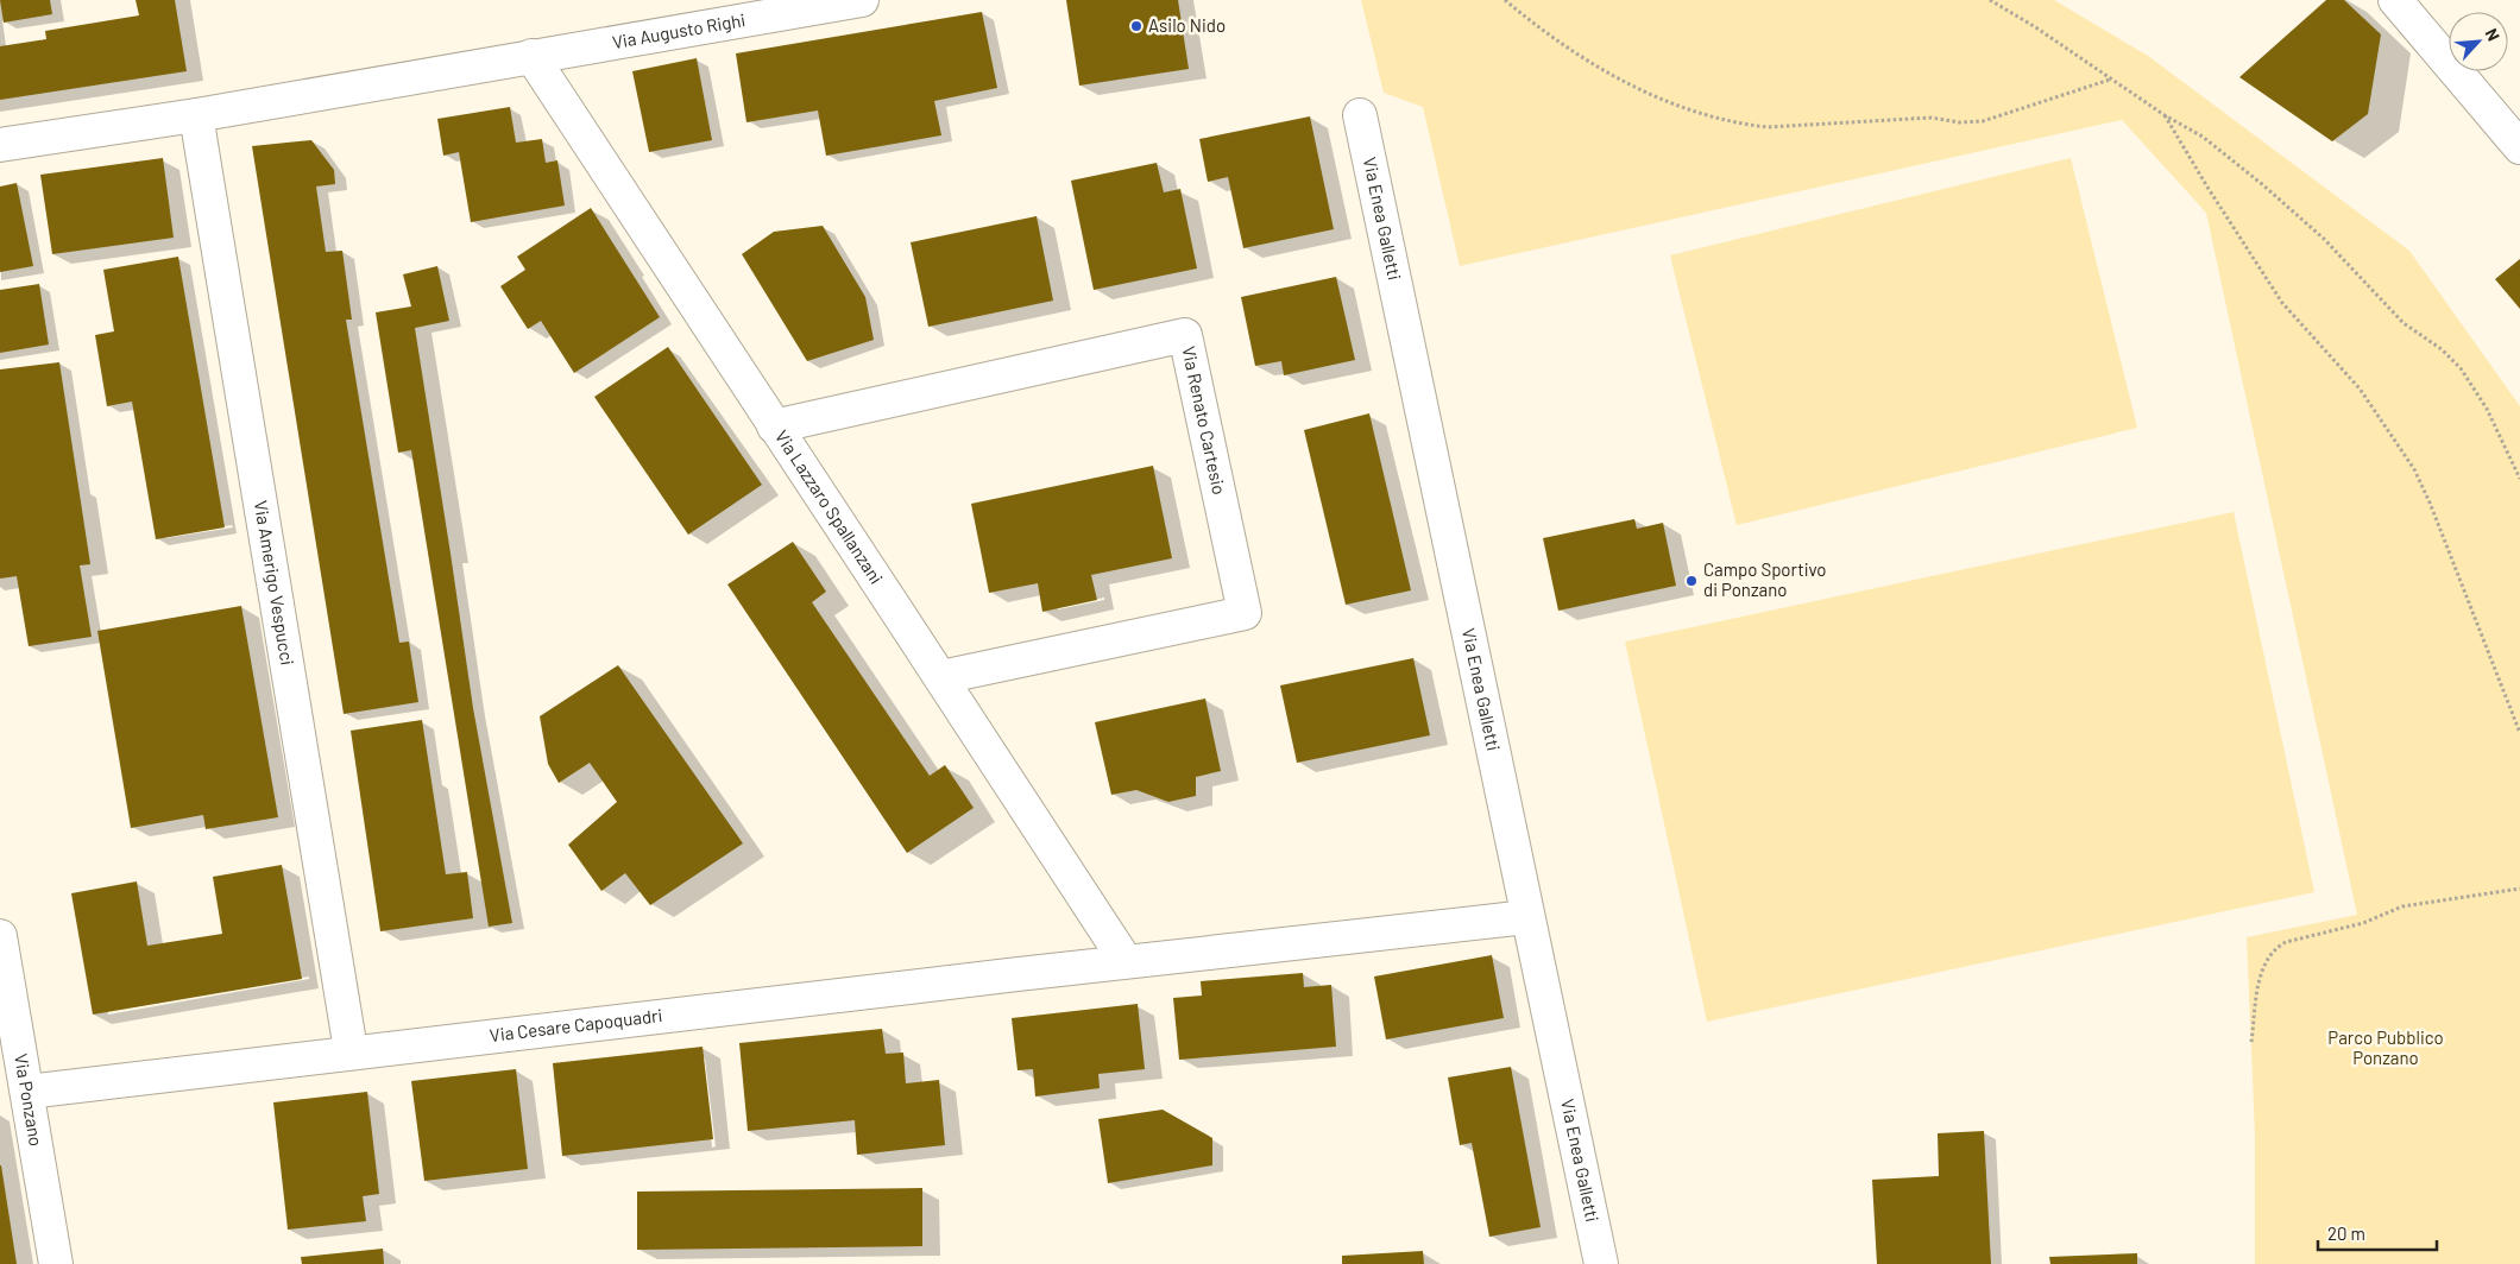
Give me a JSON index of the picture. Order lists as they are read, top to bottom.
{
  "streets": {
    "street": [
      "Via Augusto Righi",
      "Via Enea Galletti",
      "Via Renato Cartesio",
      "Via Lazzaro Spallanzani",
      "Via Amerigo Vespucci",
      "Via Cesare Capoquadri",
      "Via Ponzano"
    ]
  },
  "crossings": [
    ["Via Augusto Righi", "Via Lazzaro Spallanzani"],
    ["Via Augusto Righi", "Via Amerigo Vespucci"],
    ["Via Enea Galletti", "Via Cesare Capoquadri"],
    ["Via Renato Cartesio", "Via Lazzaro Spallanzani"],
    ["Via Lazzaro Spallanzani", "Via Cesare Capoquadri"],
    ["Via Amerigo Vespucci", "Via Cesare Capoquadri"],
    ["Via Cesare Capoquadri", "Via Ponzano"]
  ],
  "parks": ["Parco Pubblico Ponzano"],
  "places": ["Asilo Nido", "Campo Sportivo di Ponzano"],
  "scale_bar": "20 m",
  "north": "top right"
}
